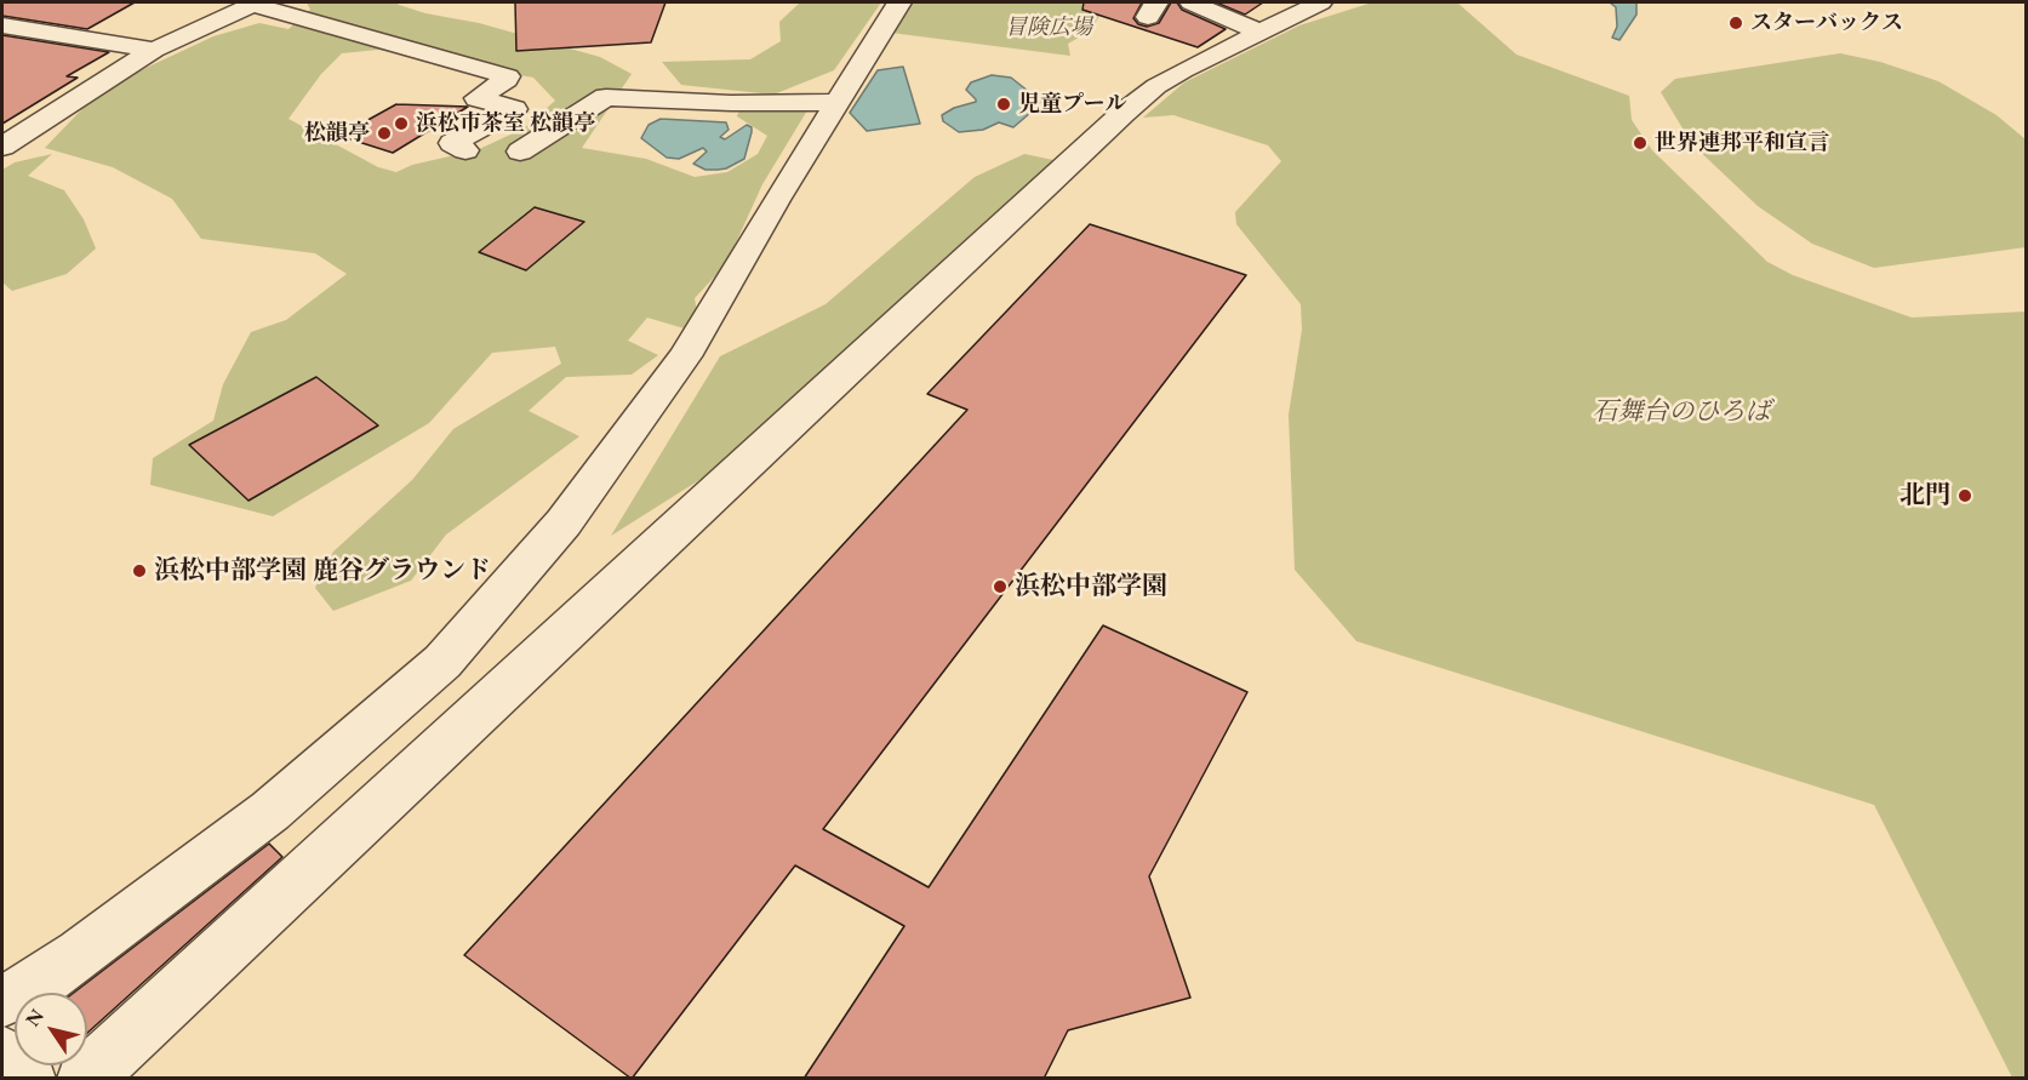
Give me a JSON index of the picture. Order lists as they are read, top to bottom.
{
  "parks": ["冒険広場", "石舞台のひろば"],
  "places": [
    "スターバックス",
    "児童プール",
    "浜松市茶室 松韻亭",
    "松韻亭",
    "世界連邦平和宣言",
    "北門",
    "浜松中部学園 鹿谷グラウンド",
    "浜松中部学園"
  ],
  "north": "top left"
}
